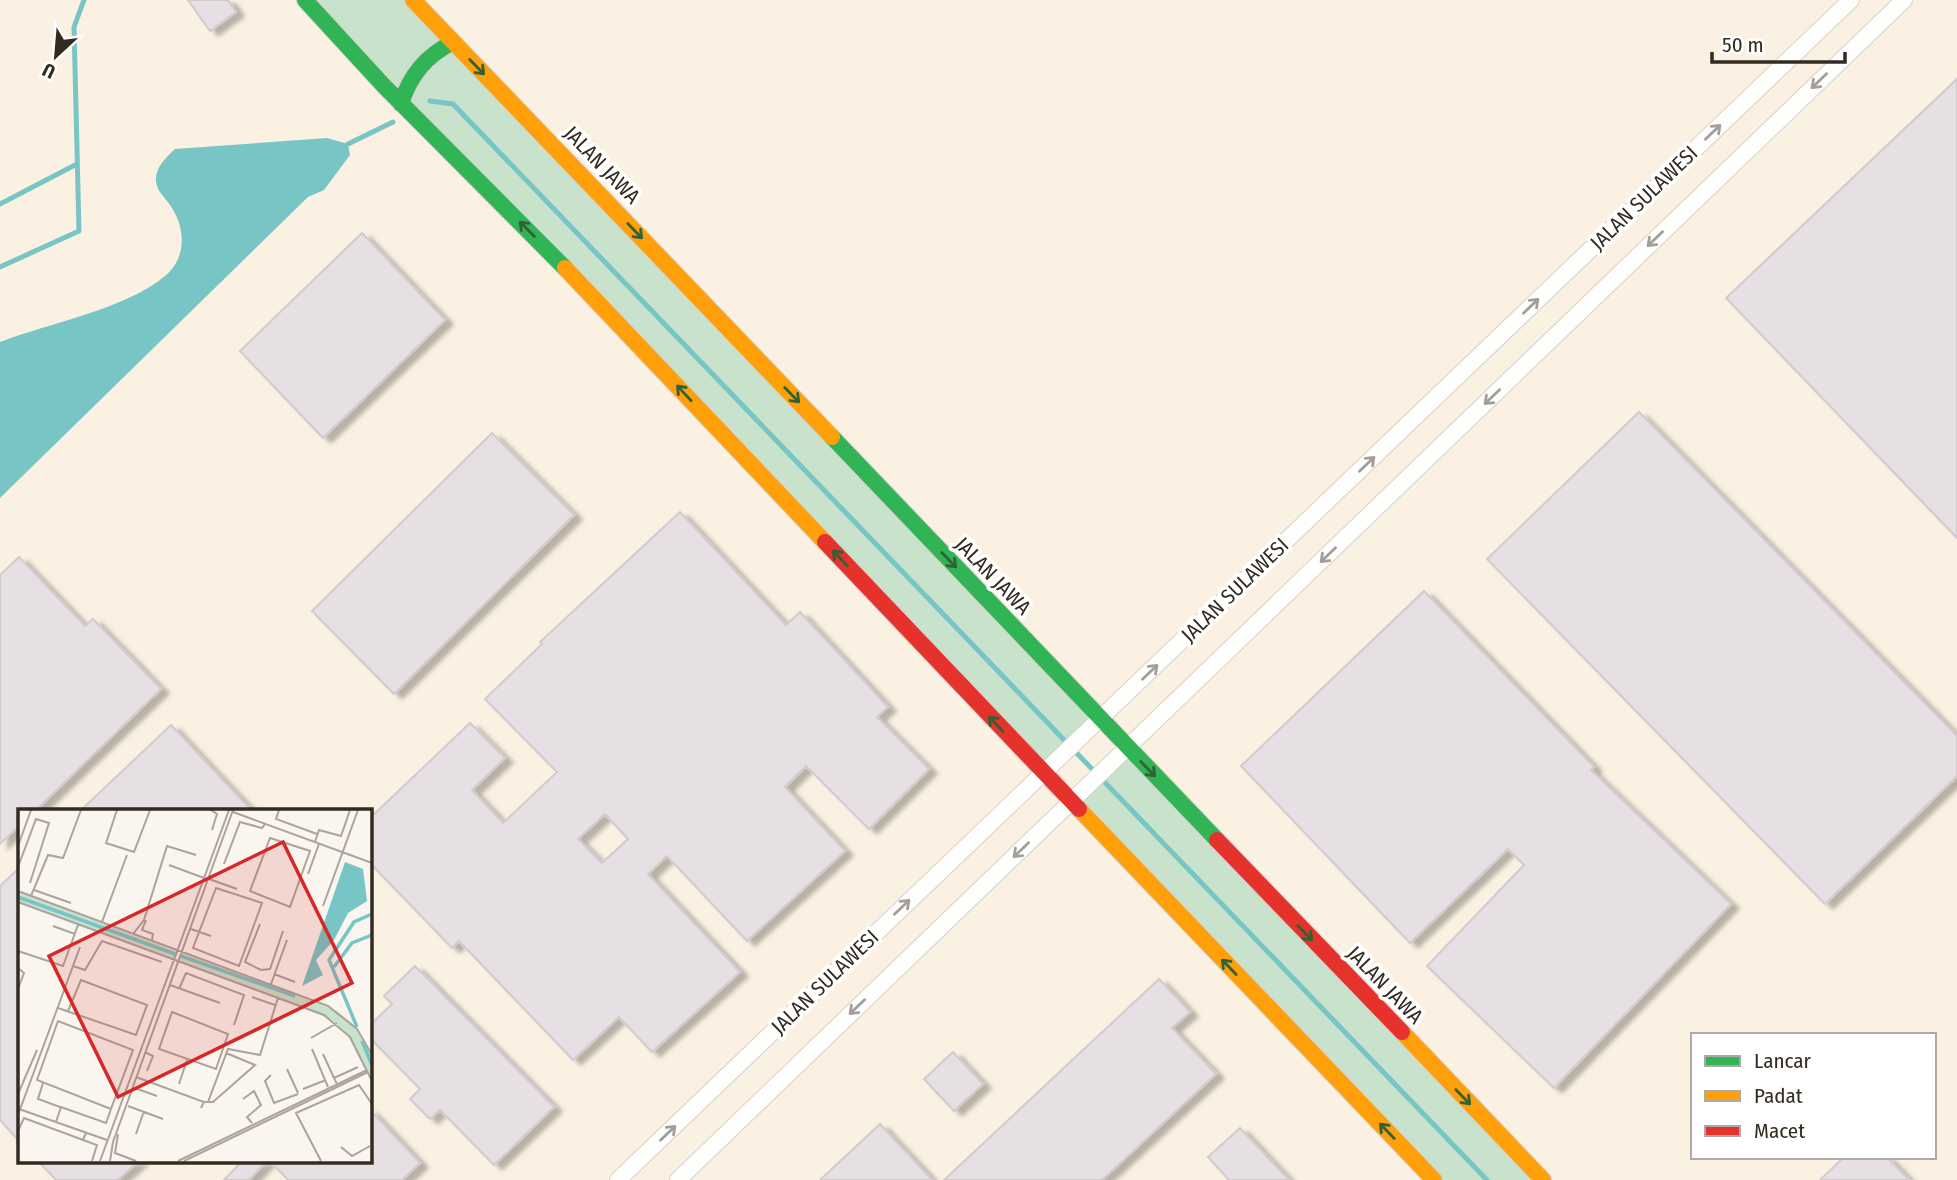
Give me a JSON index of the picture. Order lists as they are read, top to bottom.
{
  "streets": {
    "street": ["JALAN JAWA", "JALAN SULAWESI"]
  },
  "crossings": [
    ["JALAN JAWA", "JALAN SULAWESI"]
  ],
  "legend": ["Lancar", "Padat", "Macet"],
  "scale_bar": "50 m",
  "north": "bottom left"
}
